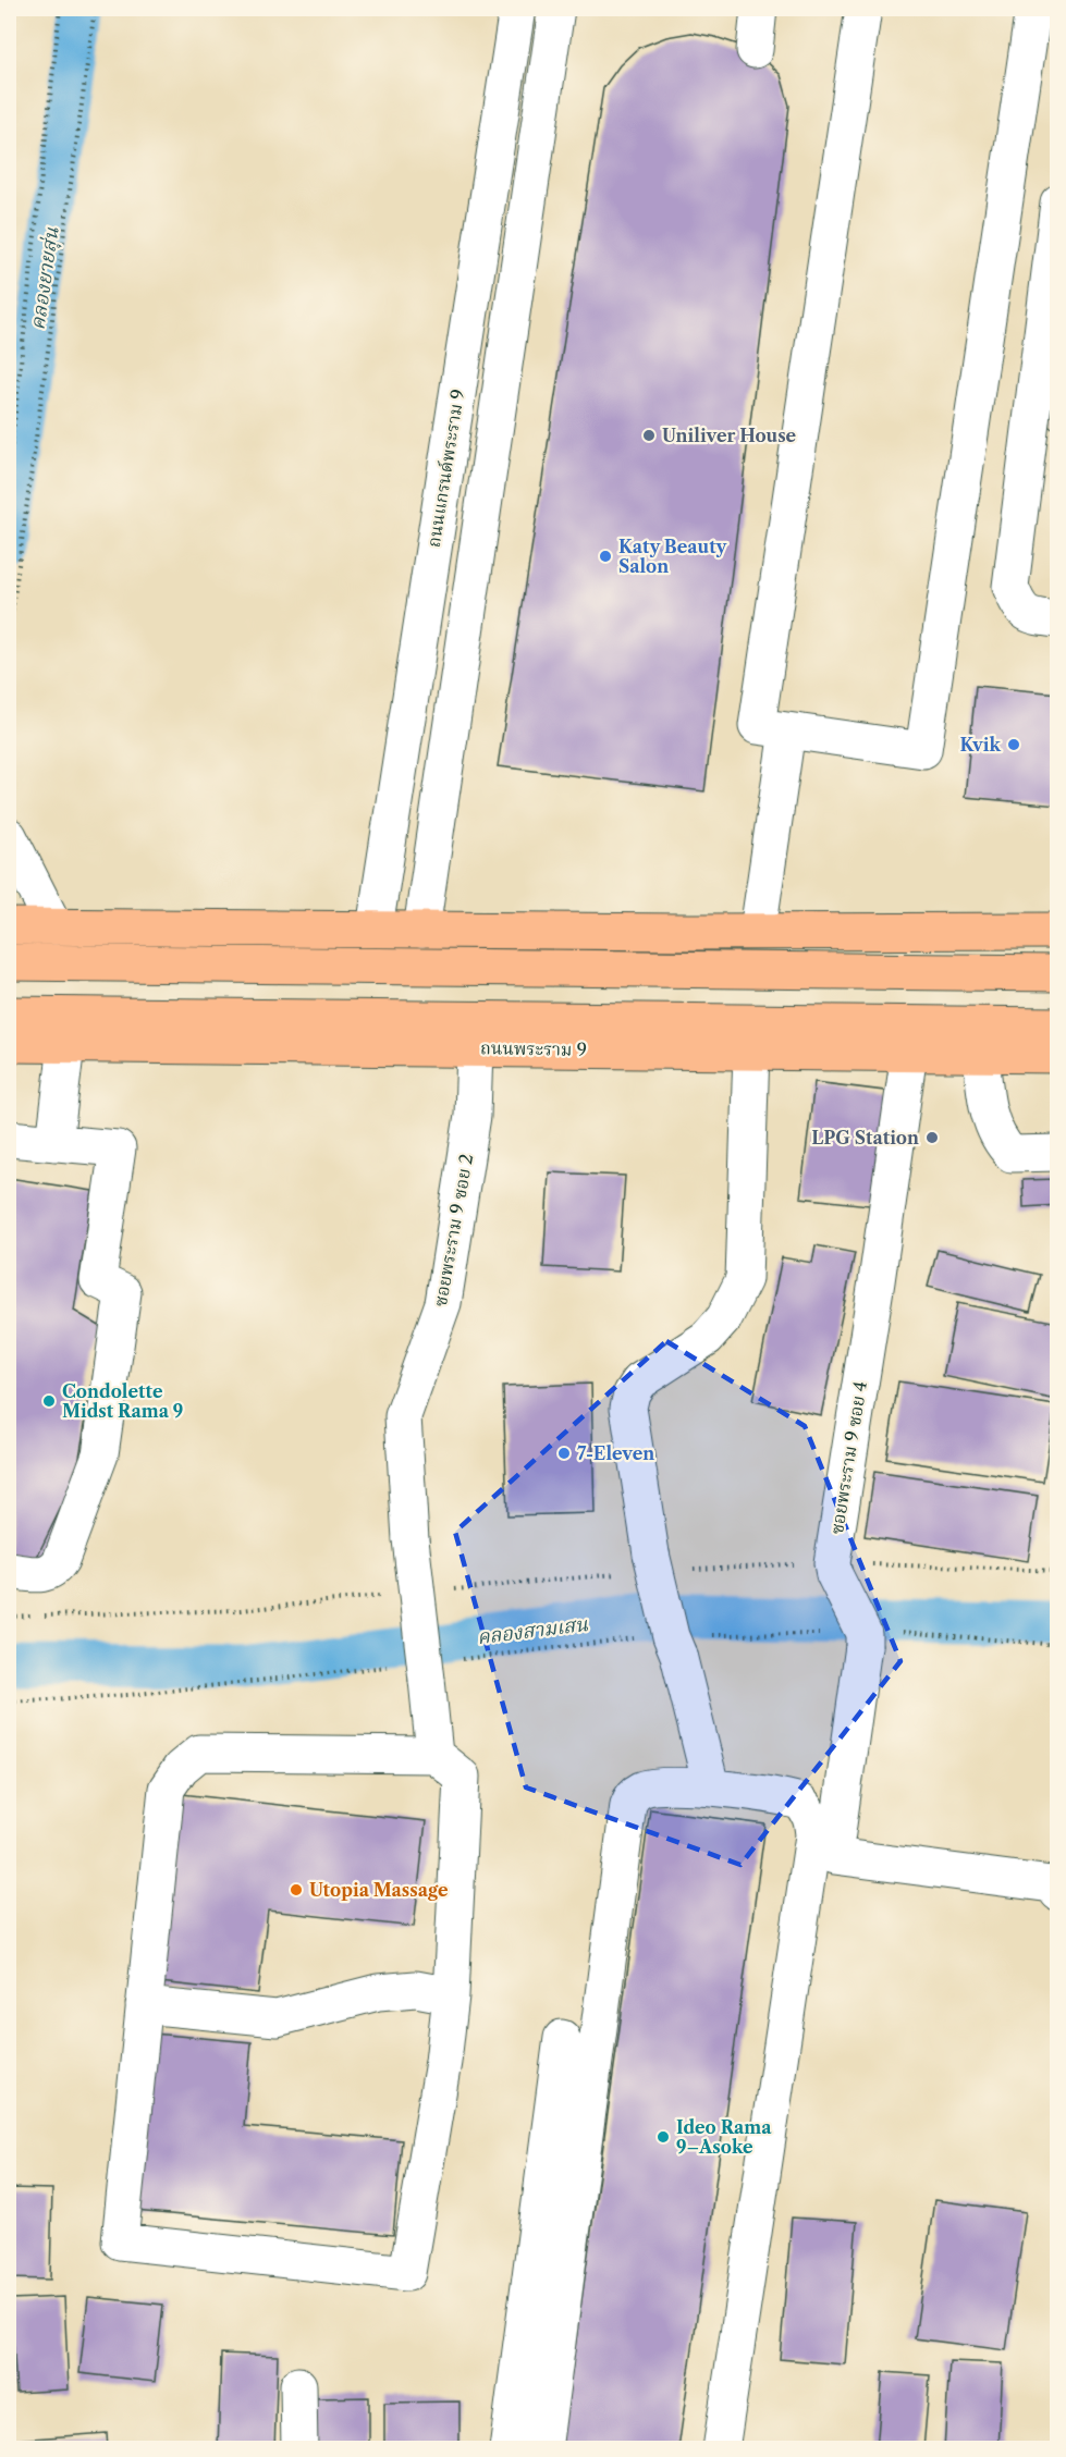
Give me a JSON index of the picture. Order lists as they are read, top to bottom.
{
  "streets": {
    "main road": ["ถนนพระราม 9"],
    "street": ["ถนนแกรนด์พระราม 9", "ซอยพระราม 9 ซอย 2", "ซอยพระราม 9 ซอย 4"]
  },
  "crossings": [
    ["ถนนพระราม 9", "ซอยพระราม 9 ซอย 2"],
    ["ถนนพระราม 9", "ซอยพระราม 9 ซอย 4"]
  ],
  "water": ["คลองยายสุ่น", "คลองสามเสน"],
  "places": [
    "Uniliver House",
    "Katy Beauty Salon",
    "Kvik",
    "LPG Station",
    "Condolette Midst Rama 9",
    "7-Eleven",
    "Utopia Massage",
    "Ideo Rama 9–Asoke"
  ]
}
